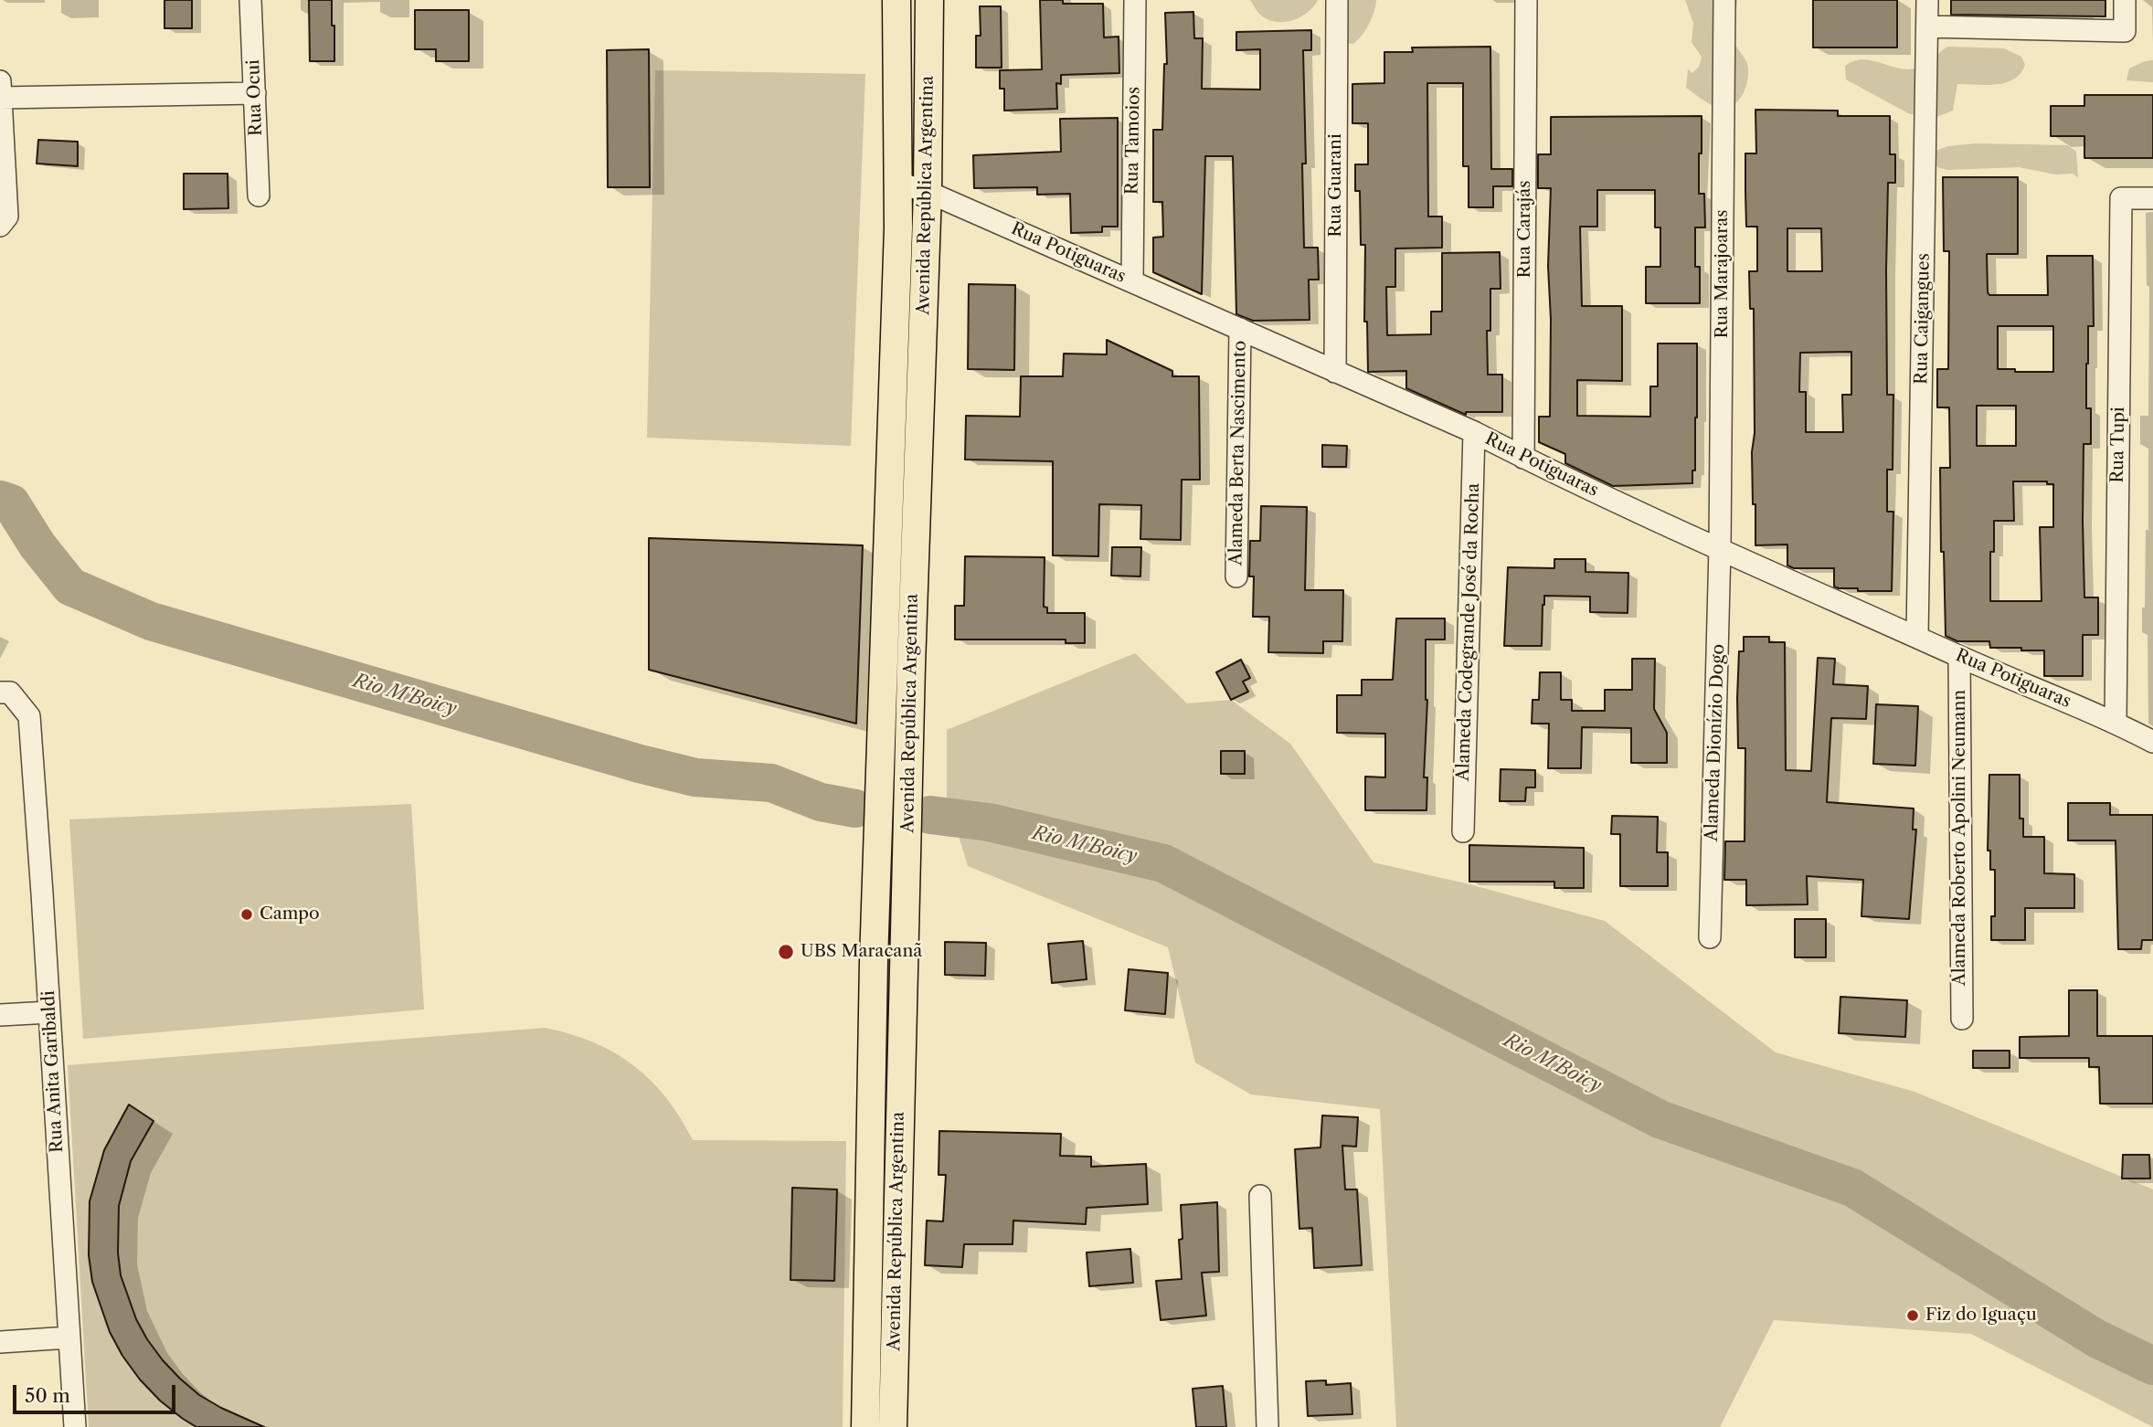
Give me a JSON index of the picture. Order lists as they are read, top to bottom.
{
  "streets": {
    "main road": ["Avenida República Argentina"],
    "street": [
      "Rua Ocui",
      "Rua Tamoios",
      "Rua Guarani",
      "Rua Carajás",
      "Rua Potiguaras",
      "Rua Marajoaras",
      "Rua Caigangues",
      "Rua Tupi",
      "Alameda Berta Nascimento",
      "Alameda Codegrande José da Rocha",
      "Alameda Dionízio Dogo",
      "Alameda Roberto Apolini Neumann",
      "Rua Anita Garibaldi"
    ]
  },
  "crossings": [
    ["Rua Tamoios", "Rua Potiguaras"],
    ["Rua Guarani", "Rua Potiguaras"],
    ["Avenida República Argentina", "Rua Potiguaras"],
    ["Rua Carajás", "Rua Potiguaras"],
    ["Rua Potiguaras", "Rua Marajoaras"],
    ["Rua Potiguaras", "Rua Caigangues"],
    ["Rua Potiguaras", "Rua Tupi"],
    ["Rua Potiguaras", "Alameda Berta Nascimento"],
    ["Rua Potiguaras", "Alameda Codegrande José da Rocha"],
    ["Rua Potiguaras", "Alameda Dionízio Dogo"],
    ["Rua Potiguaras", "Alameda Roberto Apolini Neumann"],
    ["Rua Marajoaras", "Alameda Dionízio Dogo"]
  ],
  "water": ["Rio M'Boicy"],
  "places": ["Campo", "UBS Maracanã", "Fiz do Iguaçu"],
  "scale_bar": "50 m"
}
